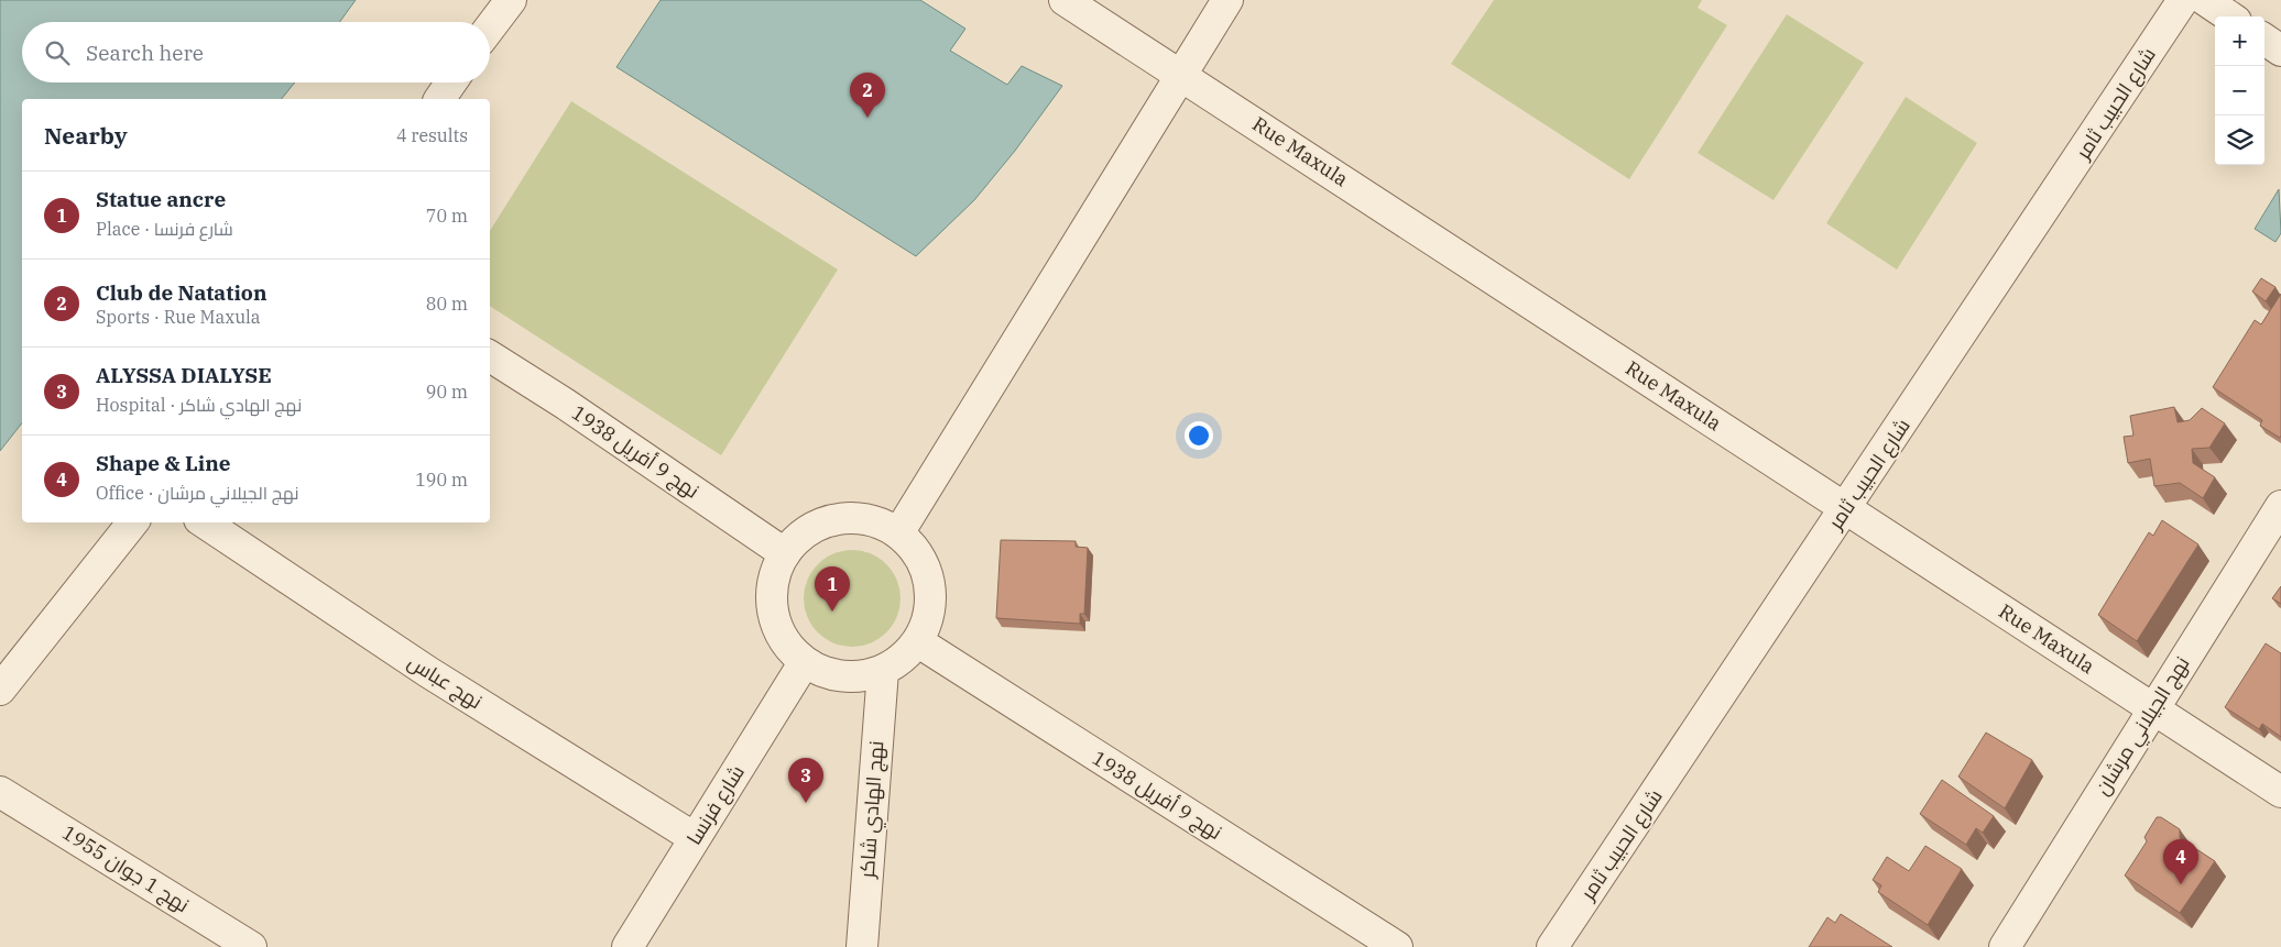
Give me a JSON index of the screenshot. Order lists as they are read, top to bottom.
{
  "streets": {
    "street": [
      "شارع الحبيب ثامر",
      "Rue Maxula",
      "نهج 9 أفريل 1938",
      "نهج عباس",
      "نهج الجيلاني مرشان",
      "شارع فرنسا",
      "نهج الهادي شاكر",
      "نهج 1 جوان 1955"
    ]
  },
  "crossings": [
    ["شارع الحبيب ثامر", "Rue Maxula"],
    ["Rue Maxula", "نهج الجيلاني مرشان"],
    ["نهج 9 أفريل 1938", "شارع فرنسا"],
    ["نهج 9 أفريل 1938", "نهج الهادي شاكر"],
    ["نهج عباس", "شارع فرنسا"],
    ["شارع فرنسا", "نهج الهادي شاكر"]
  ],
  "page": {
    "map_buttons": ["+", "−"],
    "search": "Search here",
    "pins": [
      "2",
      "1",
      "3",
      "4"
    ],
    "heading": ["Nearby", "4 results"],
    "list": [
      {
        "mark": "1",
        "name": "Statue ancre",
        "note": "Place · شارع فرنسا",
        "value": "70 m"
      },
      {
        "mark": "2",
        "name": "Club de Natation",
        "note": "Sports · Rue Maxula",
        "value": "80 m"
      },
      {
        "mark": "3",
        "name": "ALYSSA DIALYSE",
        "note": "Hospital · نهج الهادي شاكر",
        "value": "90 m"
      },
      {
        "mark": "4",
        "name": "Shape & Line",
        "note": "Office · نهج الجيلاني مرشان",
        "value": "190 m"
      }
    ]
  }
}
